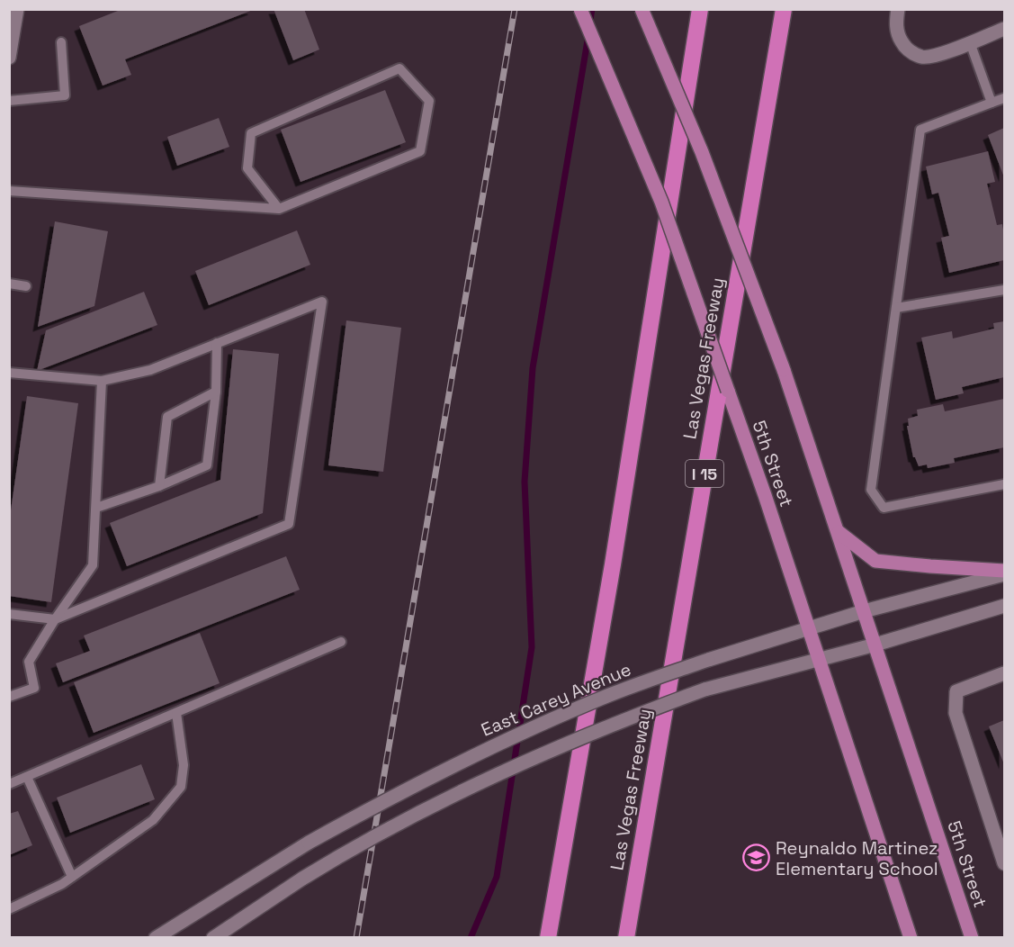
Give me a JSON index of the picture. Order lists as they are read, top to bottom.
{
  "streets": {
    "highway": ["Las Vegas Freeway", "I 15"],
    "main road": ["5th Street", "East Carey Avenue"]
  },
  "crossings": [
    ["5th Street", "East Carey Avenue"]
  ],
  "places": {
    "school or university": ["Reynaldo Martinez Elementary School"]
  }
}
